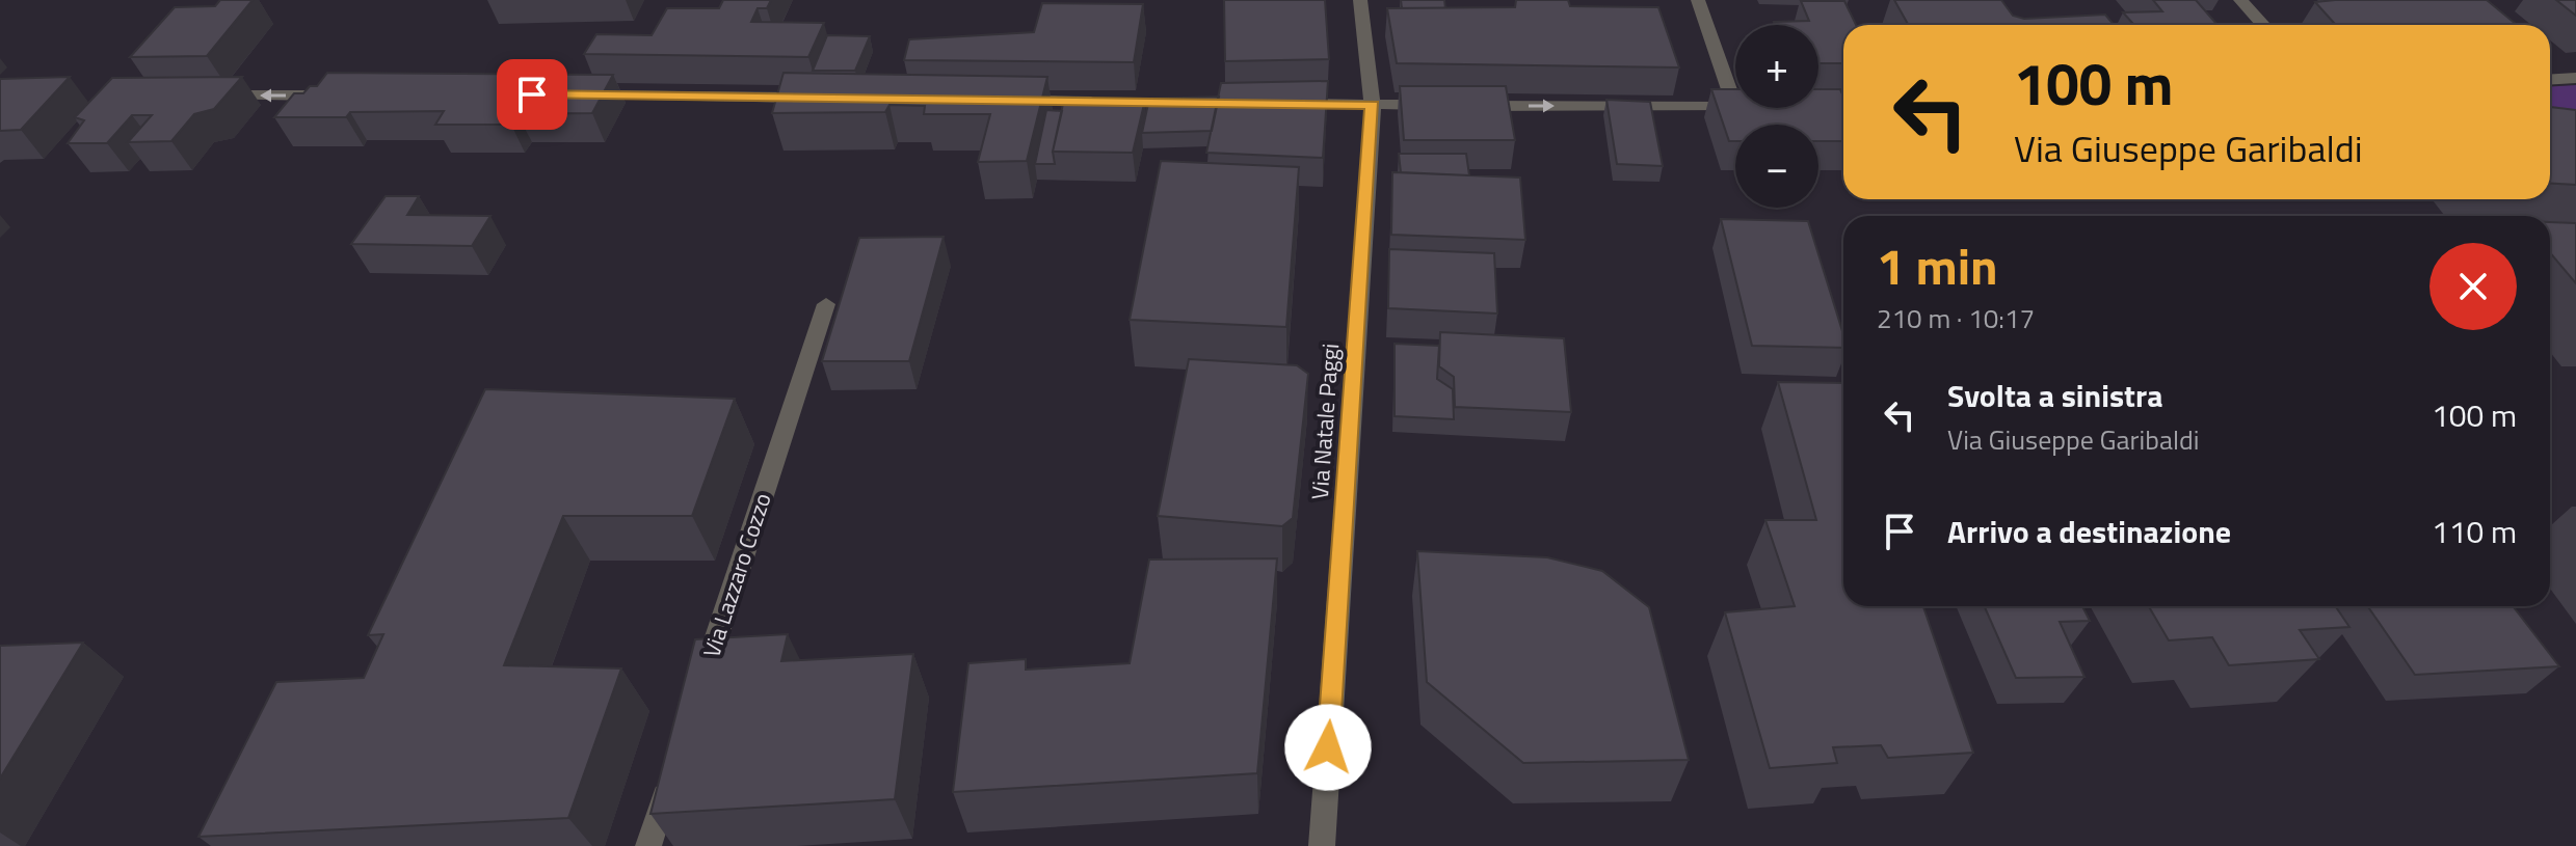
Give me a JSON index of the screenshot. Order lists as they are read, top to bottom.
{
  "streets": {
    "street": ["Via Natale Paggi", "Via Lazzaro Cozzo"]
  },
  "page": {
    "map_buttons": ["+", "−"],
    "turn": ["100 m", "Via Giuseppe Garibaldi"],
    "heading": ["1 min", "210 m · 10:17"],
    "list": [
      {
        "name": "Svolta a sinistra",
        "note": "Via Giuseppe Garibaldi",
        "value": "100 m"
      },
      {
        "name": "Arrivo a destinazione",
        "value": "110 m"
      }
    ]
  }
}
